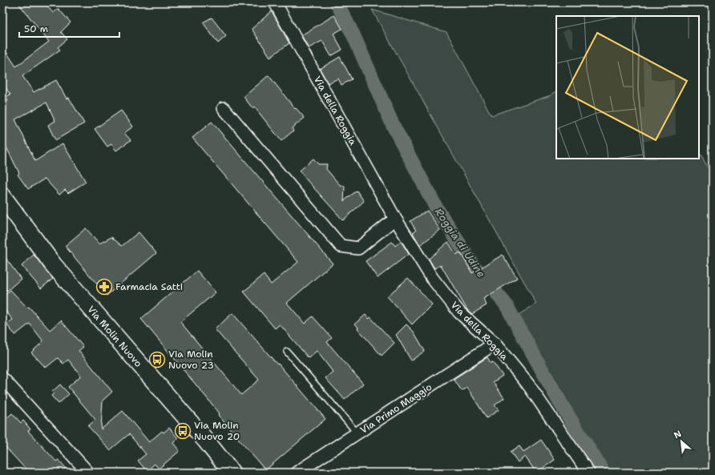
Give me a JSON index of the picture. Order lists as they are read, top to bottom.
{
  "streets": {
    "main road": ["Via Molin Nuovo"],
    "street": ["Via della Roggia", "Via Primo Maggio"]
  },
  "crossings": [
    ["Via della Roggia", "Via Primo Maggio"]
  ],
  "water": ["Roggia di Udine"],
  "places": {
    "pharmacy": ["Farmacia Satti"],
    "bus stop": ["Via Molin Nuovo 23", "Via Molin Nuovo 20"]
  },
  "scale_bar": "50 m",
  "north": "top left"
}
